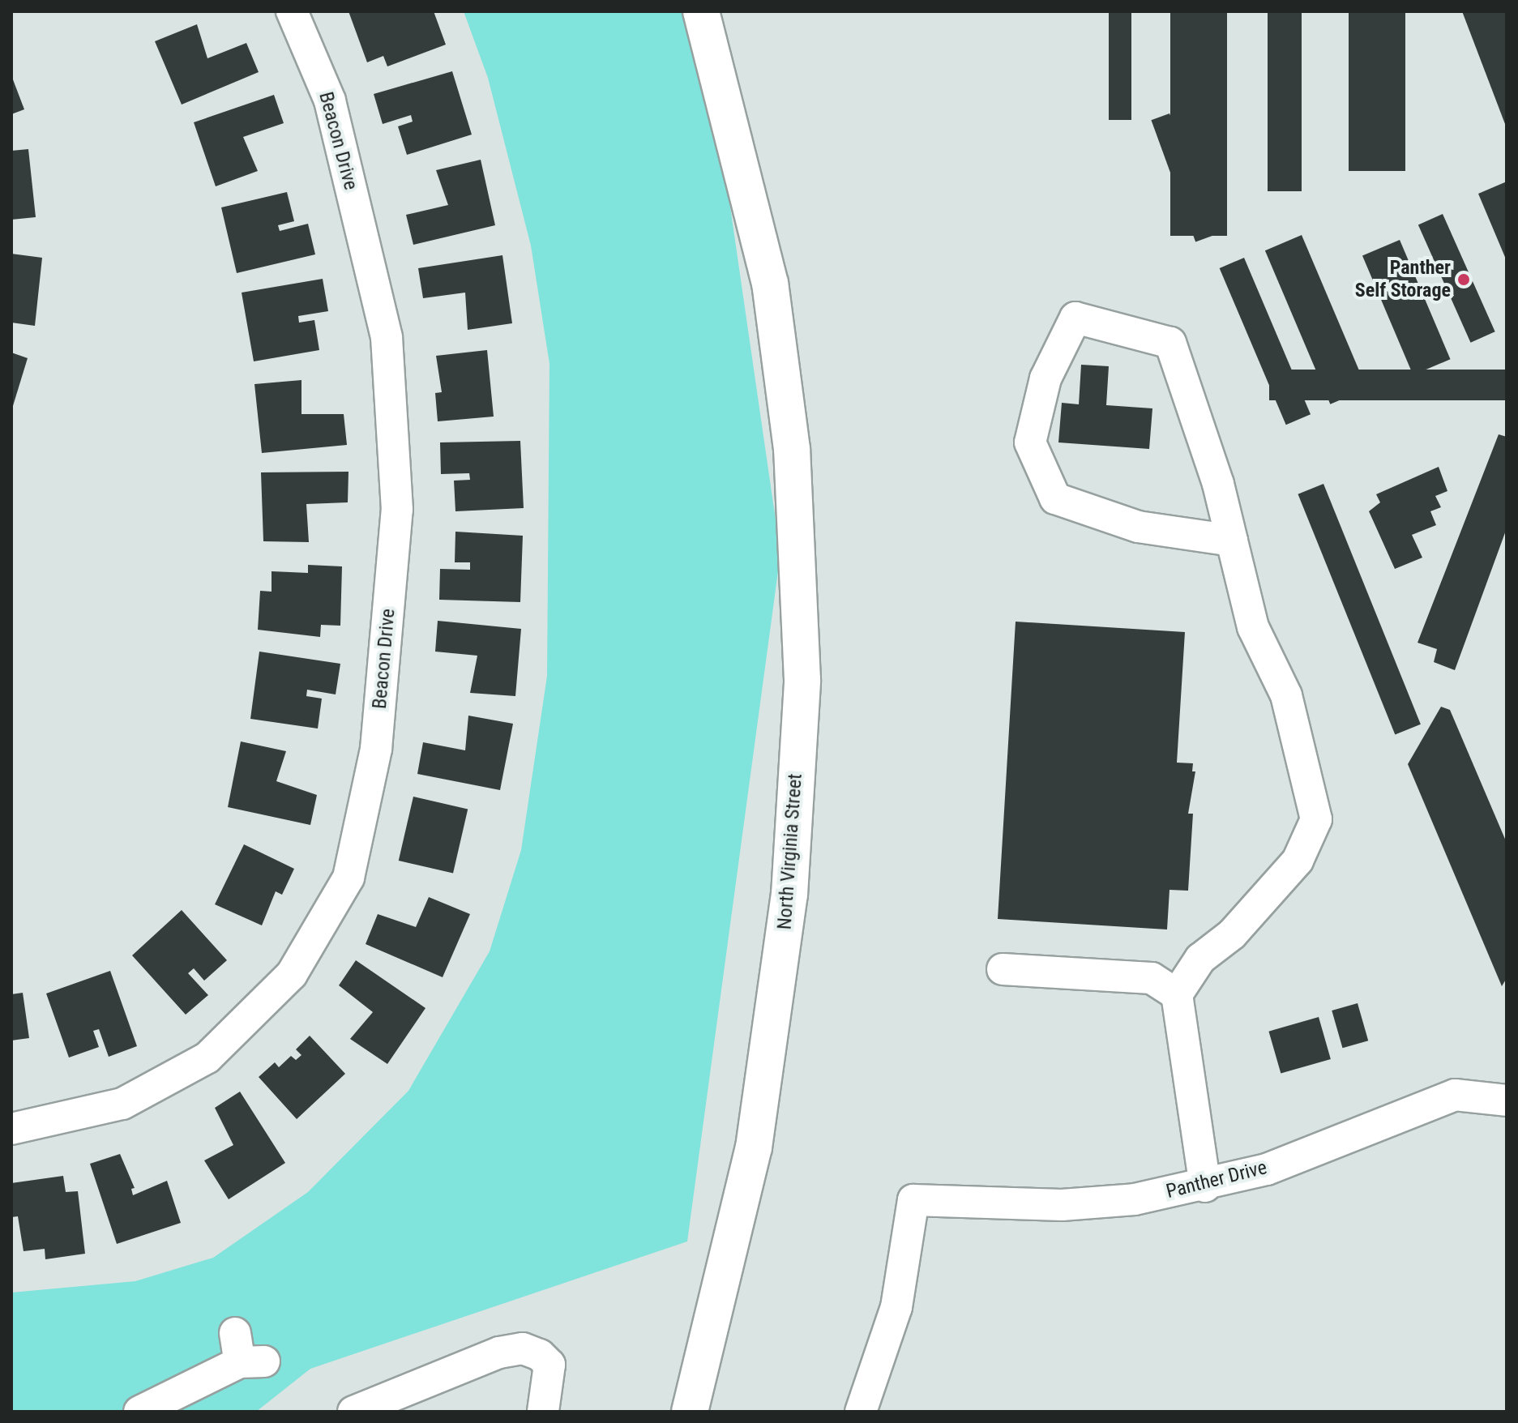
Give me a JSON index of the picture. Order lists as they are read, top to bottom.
{
  "streets": {
    "main road": ["North Virginia Street"],
    "street": ["Beacon Drive", "Panther Drive"]
  },
  "places": ["Panther Self Storage"]
}
